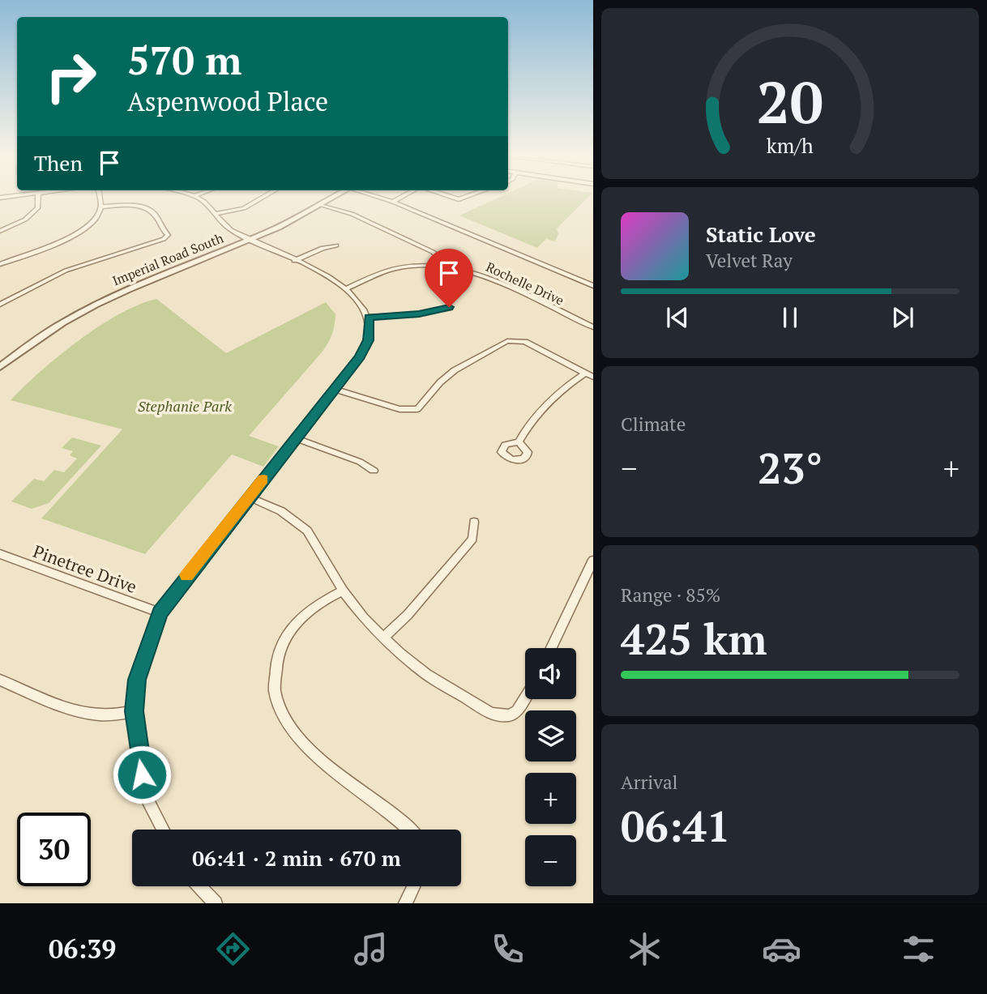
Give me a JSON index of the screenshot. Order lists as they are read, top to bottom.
{
  "streets": {
    "street": ["Imperial Road South", "Rochelle Drive", "Pinetree Drive"]
  },
  "parks": ["Stephanie Park"],
  "page": {
    "turn": ["570 m", "Aspenwood Place"],
    "then": "Then",
    "song": ["Static Love", "Velvet Ray"],
    "tile": [
      "Climate",
      ["Range · 85%", "425 km"],
      ["Arrival", "06:41"]
    ],
    "heat": ["−", "23°", "+"],
    "map_buttons": ["+", "−"],
    "limit": "30",
    "trip": "06:41 · 2 min · 670 m",
    "tabs": "06:39",
    "gauge": ["20", "km/h"]
  }
}
